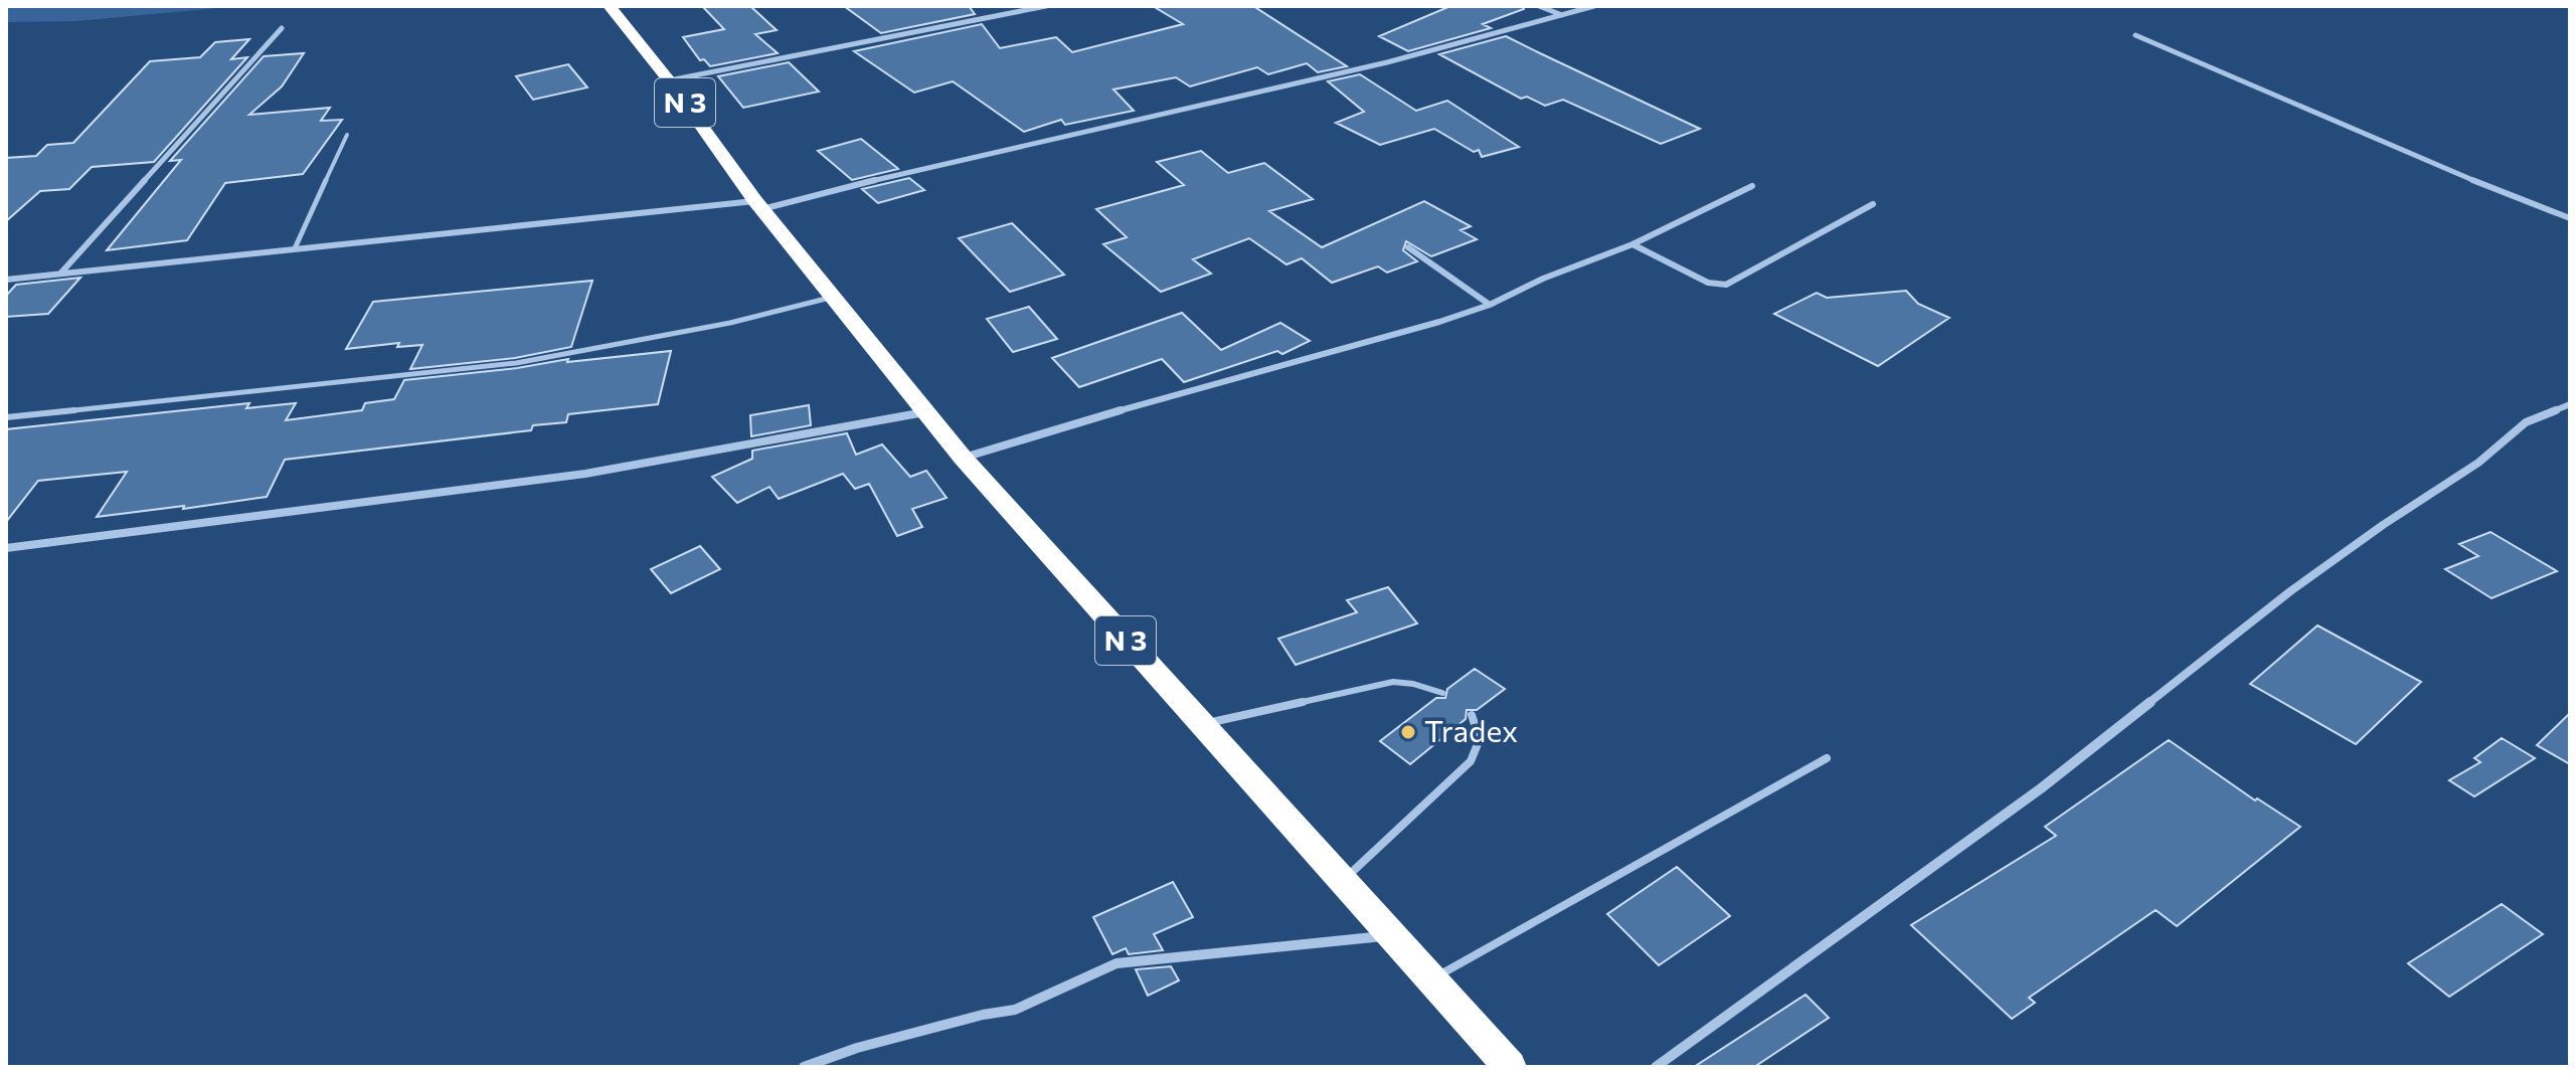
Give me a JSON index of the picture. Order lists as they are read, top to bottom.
{
  "streets": {
    "highway": ["N 3"]
  },
  "places": ["Tradex"]
}
